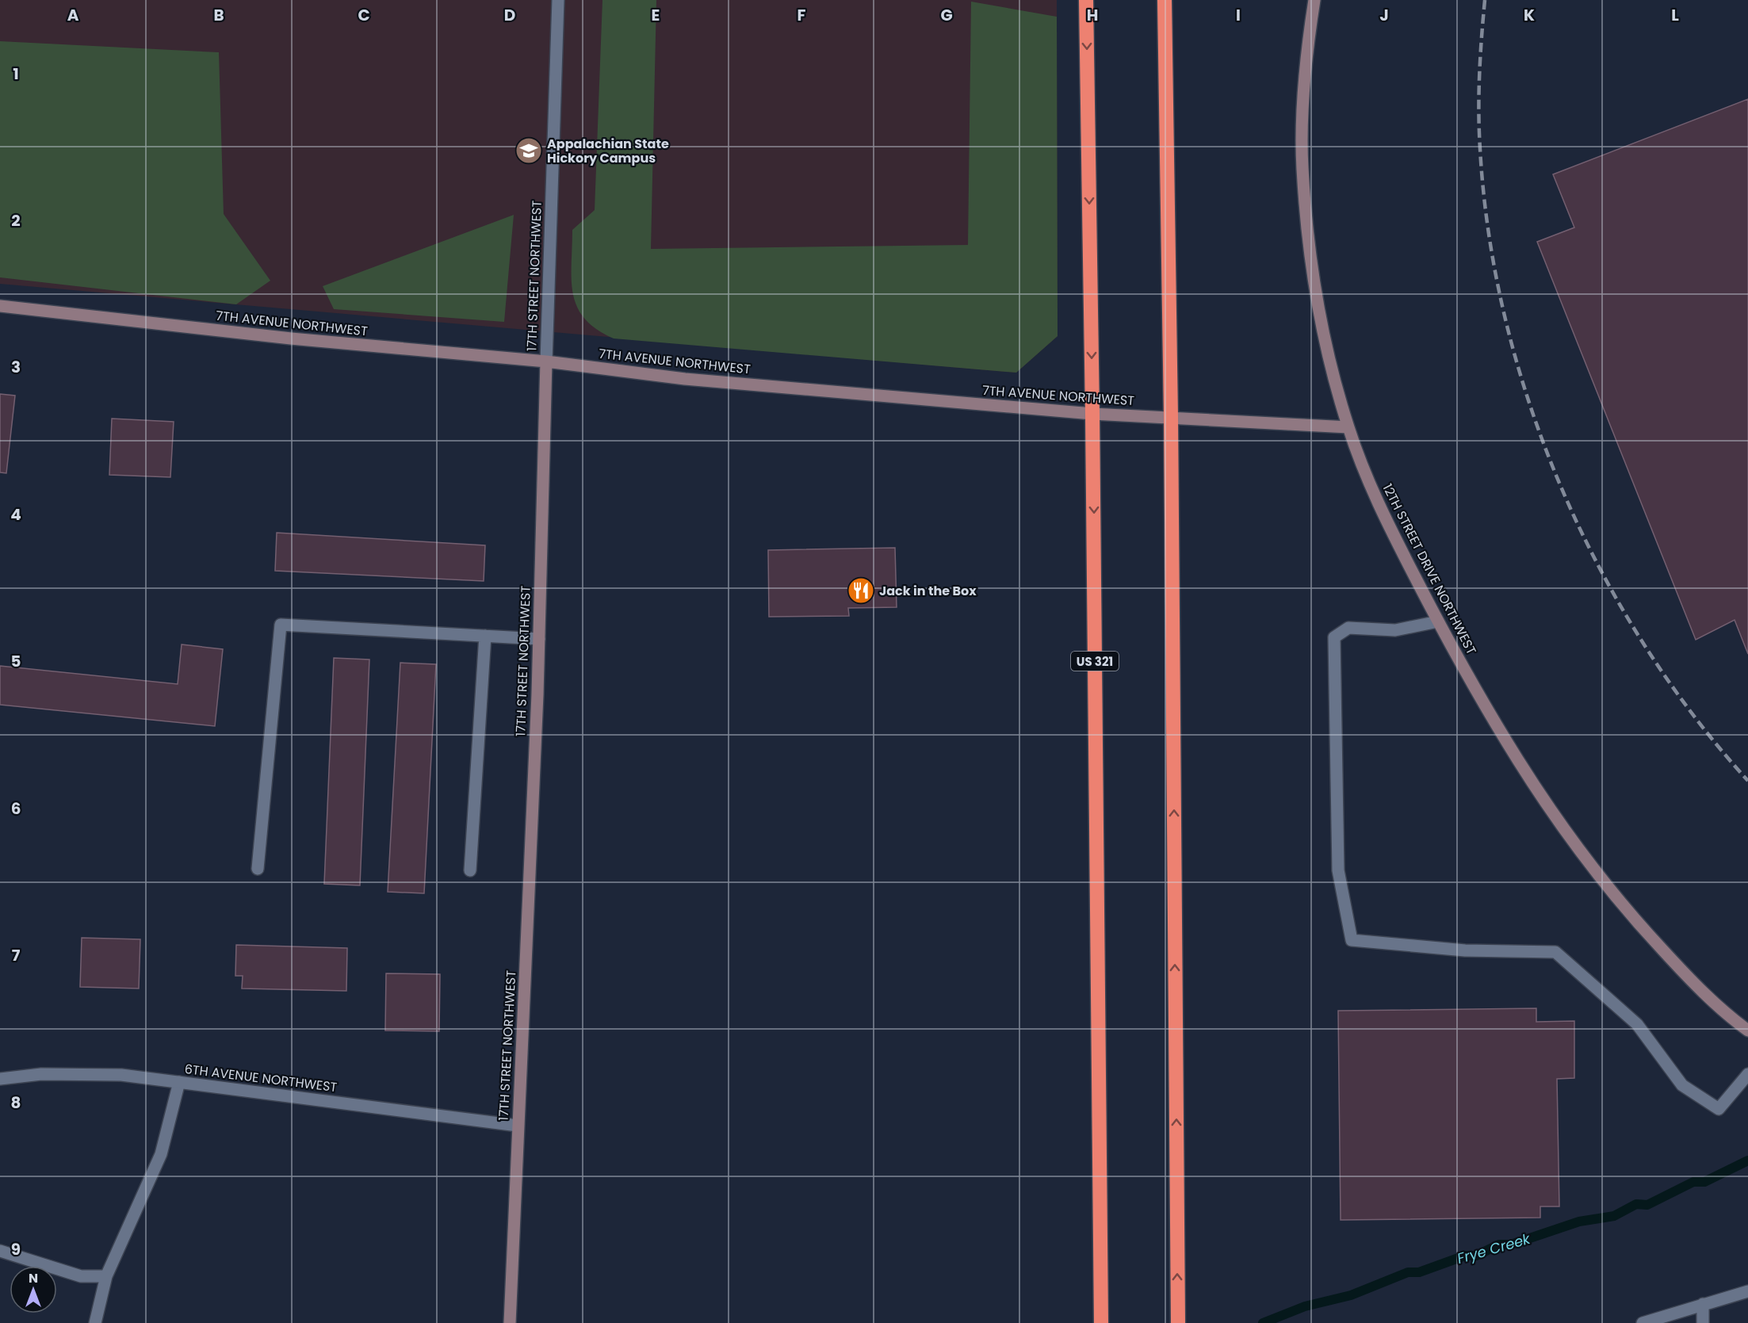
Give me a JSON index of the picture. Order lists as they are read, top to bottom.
{
  "streets": {
    "highway": ["US 321"],
    "street": [
      "17TH STREET NORTHWEST",
      "7TH AVENUE NORTHWEST",
      "12TH STREET DRIVE NORTHWEST",
      "6TH AVENUE NORTHWEST"
    ]
  },
  "crossings": [
    ["17TH STREET NORTHWEST", "7TH AVENUE NORTHWEST"],
    ["17TH STREET NORTHWEST", "6TH AVENUE NORTHWEST"],
    ["7TH AVENUE NORTHWEST", "12TH STREET DRIVE NORTHWEST"],
    ["7TH AVENUE NORTHWEST", "US 321"]
  ],
  "water": ["Frye Creek"],
  "places": {
    "school or university": ["Appalachian State Hickory Campus"],
    "restaurant": ["Jack in the Box"]
  },
  "north": "top",
  "grid": {
    "columns": [
      "A",
      "B",
      "C",
      "D",
      "E",
      "F",
      "G",
      "H",
      "I",
      "J",
      "K",
      "L"
    ],
    "rows": [
      "1",
      "2",
      "3",
      "4",
      "5",
      "6",
      "7",
      "8",
      "9"
    ]
  }
}
